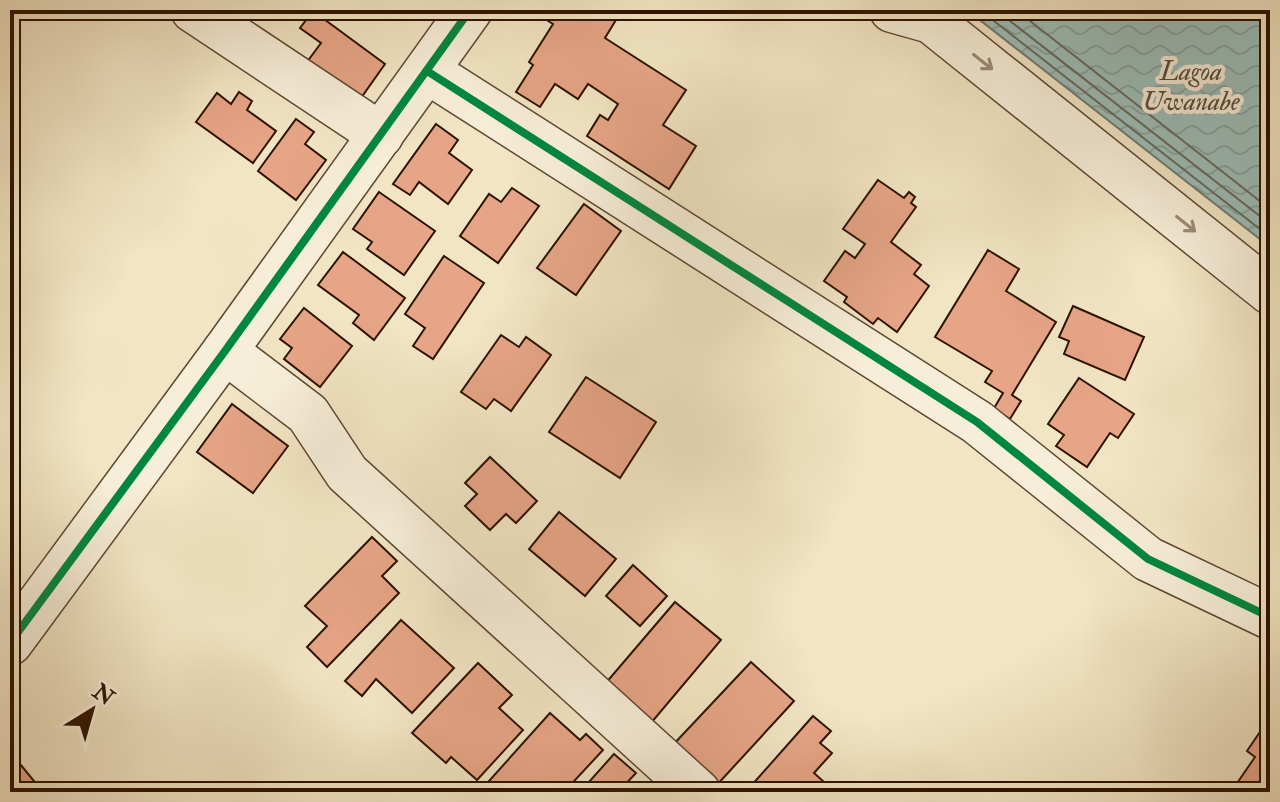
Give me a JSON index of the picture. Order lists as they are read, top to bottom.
{
  "water": ["Lagoa Uwanabe"],
  "north": "top right"
}
